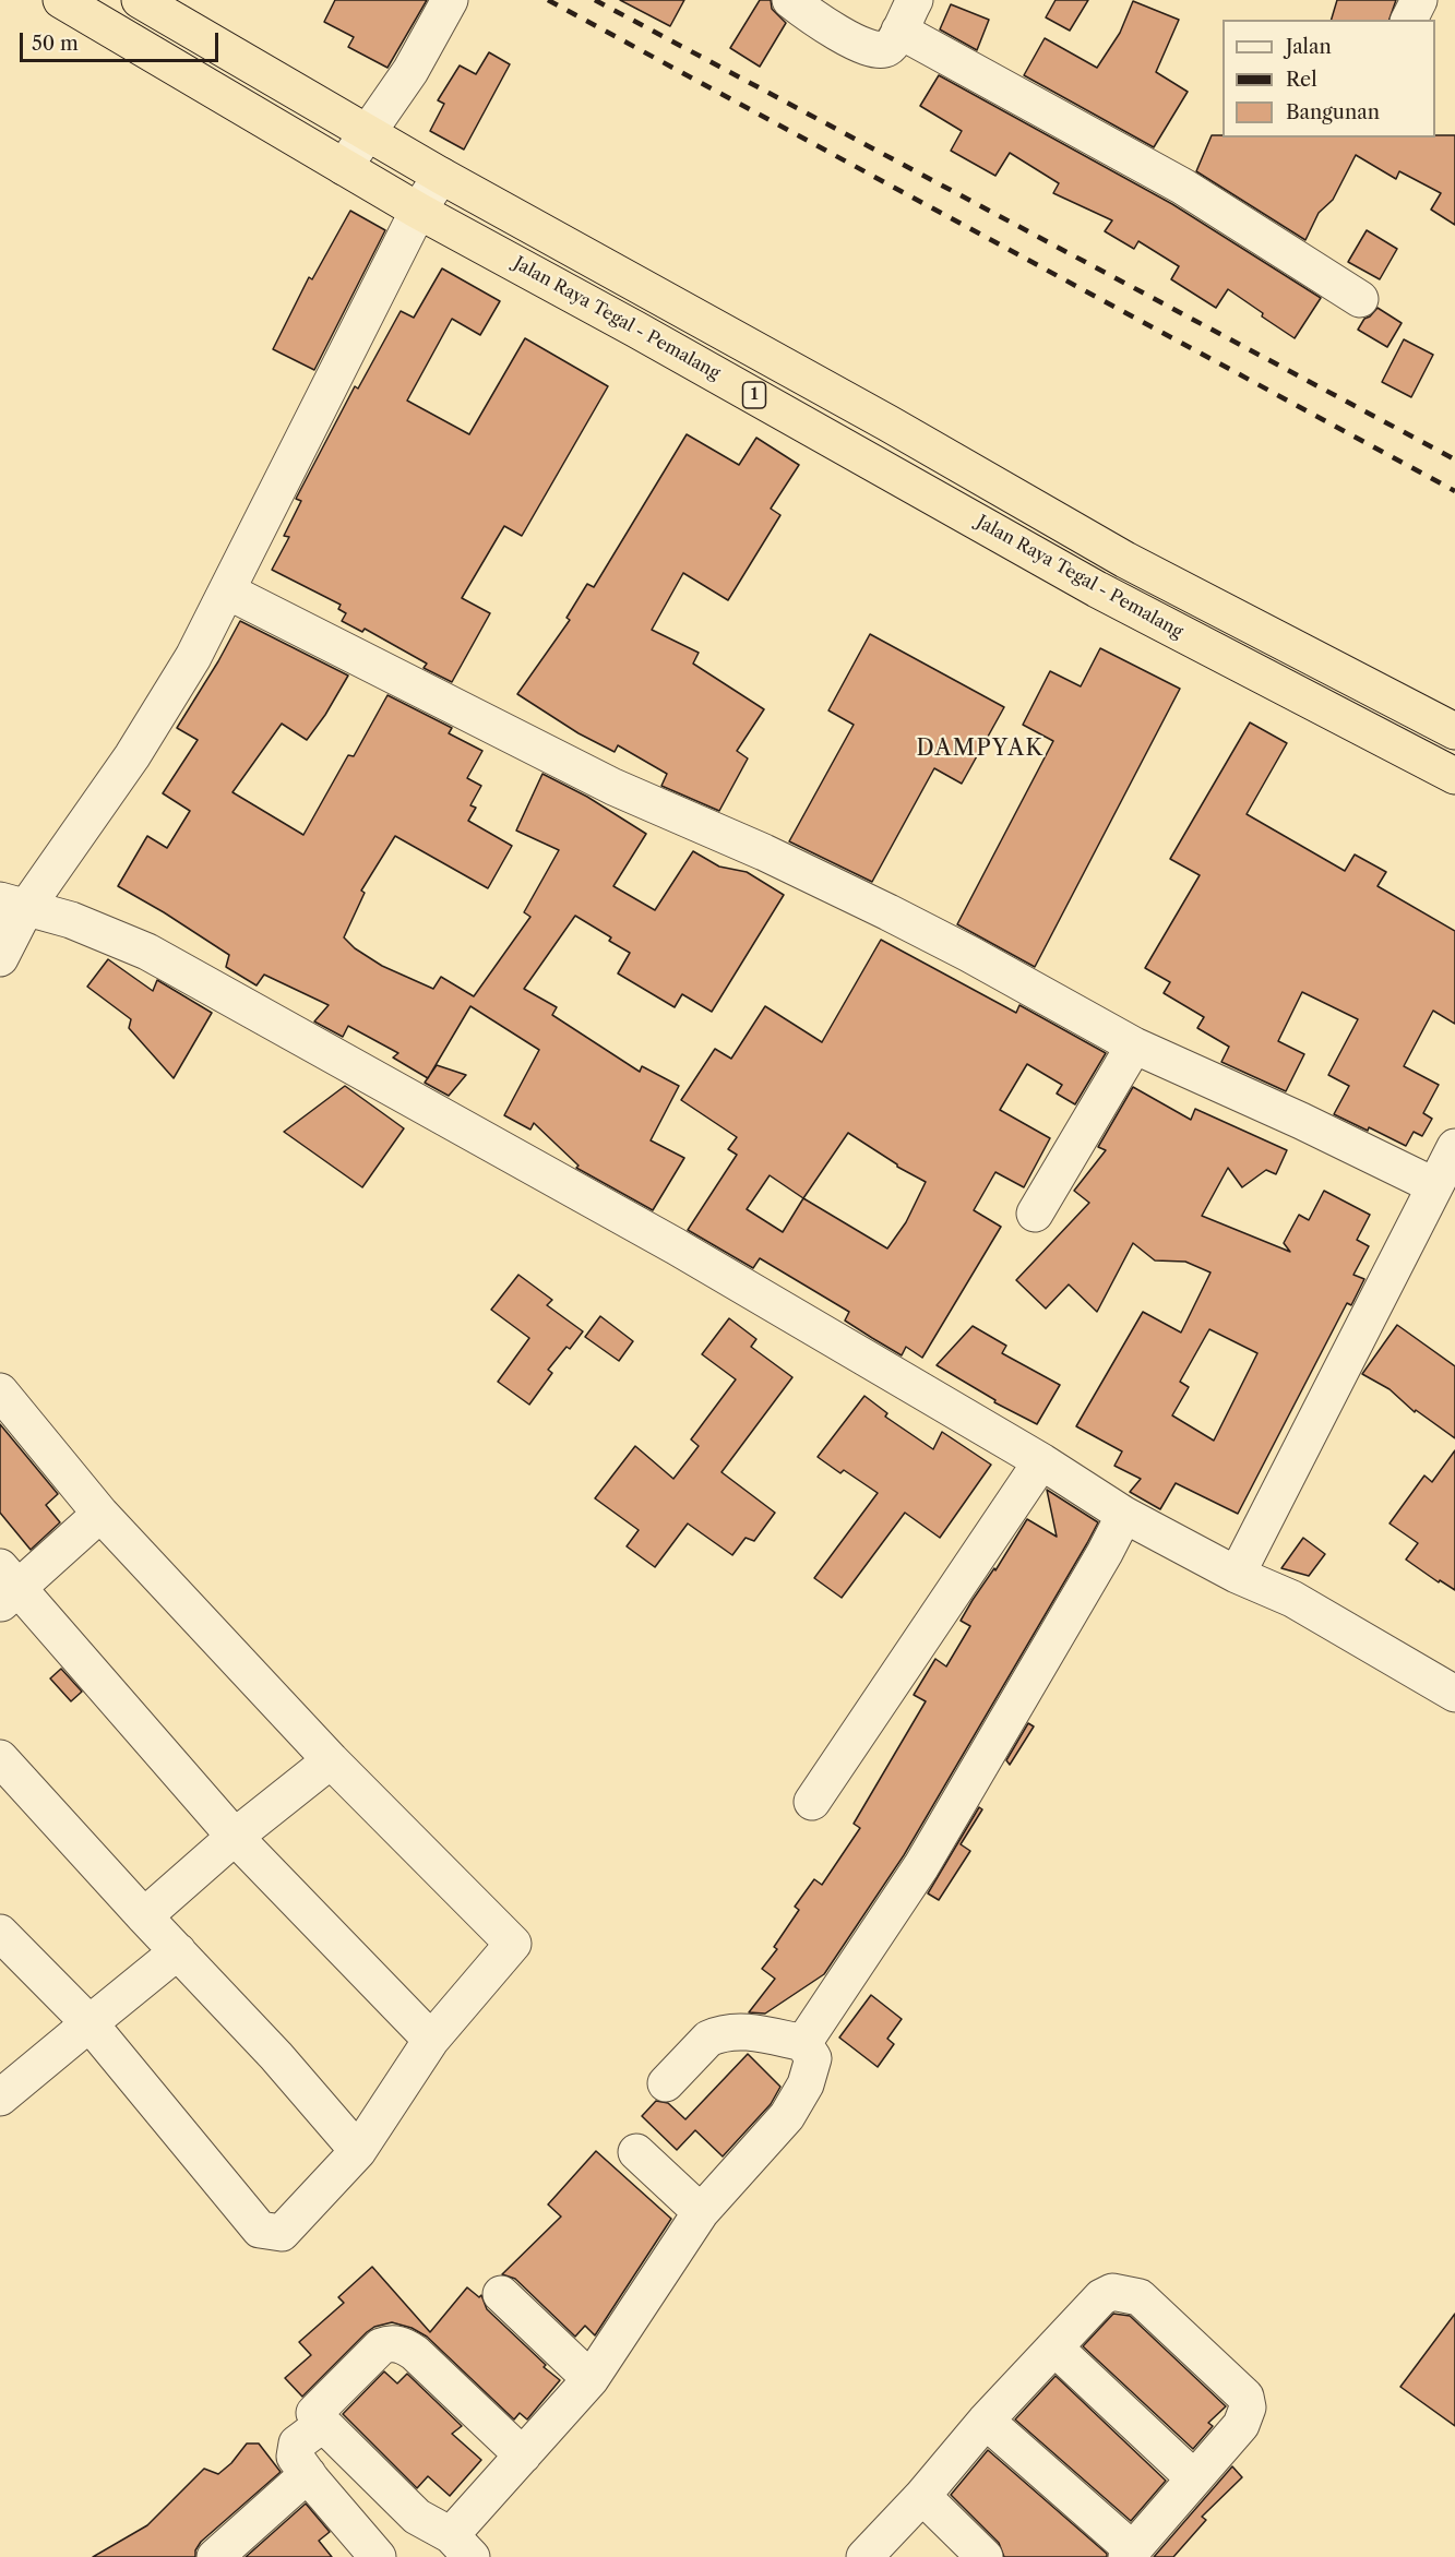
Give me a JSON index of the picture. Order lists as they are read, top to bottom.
{
  "streets": {
    "highway": ["Jalan Raya Tegal - Pemalang", "1"]
  },
  "districts": ["DAMPYAK"],
  "legend": ["Jalan", "Rel", "Bangunan"],
  "scale_bar": "50 m"
}
